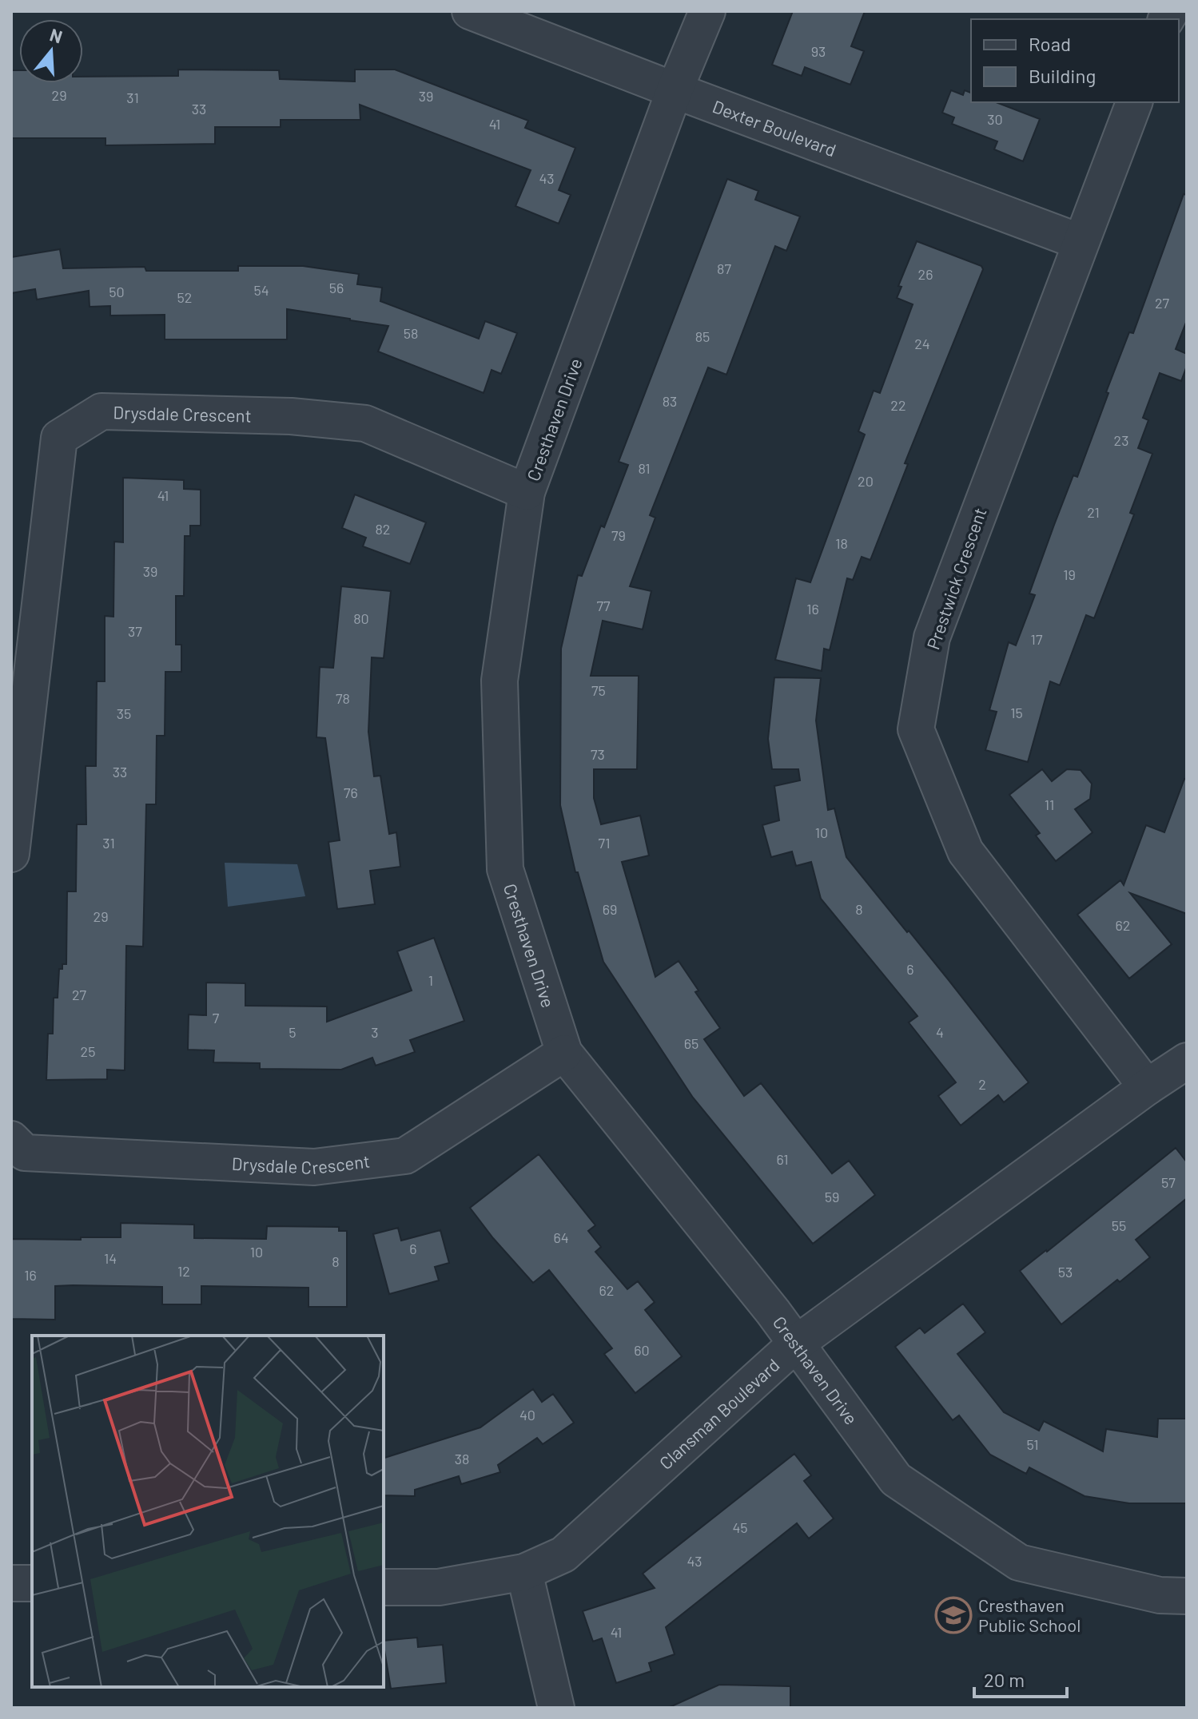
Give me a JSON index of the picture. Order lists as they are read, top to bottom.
{
  "streets": {
    "street": [
      "Dexter Boulevard",
      "Drysdale Crescent",
      "Cresthaven Drive",
      "Prestwick Crescent",
      "Clansman Boulevard"
    ]
  },
  "crossings": [
    ["Dexter Boulevard", "Cresthaven Drive"],
    ["Dexter Boulevard", "Prestwick Crescent"],
    ["Drysdale Crescent", "Cresthaven Drive"],
    ["Cresthaven Drive", "Clansman Boulevard"],
    ["Prestwick Crescent", "Clansman Boulevard"]
  ],
  "places": {
    "school or university": ["Cresthaven Public School"]
  },
  "house_numbers": [
    "93",
    "29",
    "39",
    "31",
    "33",
    "30",
    "41",
    "43",
    "87",
    "26",
    "56",
    "54",
    "50",
    "52",
    "27",
    "58",
    "85",
    "24",
    "83",
    "22",
    "23",
    "81",
    "20",
    "41",
    "21",
    "82",
    "79",
    "18",
    "39",
    "19",
    "77",
    "16",
    "80",
    "37",
    "17",
    "75",
    "78",
    "15",
    "35",
    "73",
    "33",
    "76",
    "11",
    "10",
    "31",
    "71",
    "69",
    "8",
    "29",
    "62",
    "6",
    "1",
    "27",
    "7",
    "5",
    "3",
    "4",
    "65",
    "25",
    "2",
    "61",
    "57",
    "59",
    "55",
    "64",
    "6",
    "10",
    "14",
    "8",
    "12",
    "53",
    "16",
    "62",
    "60",
    "40",
    "51",
    "38",
    "45",
    "43",
    "41"
  ],
  "legend": ["Road", "Building"],
  "scale_bar": "20 m",
  "north": "top"
}
